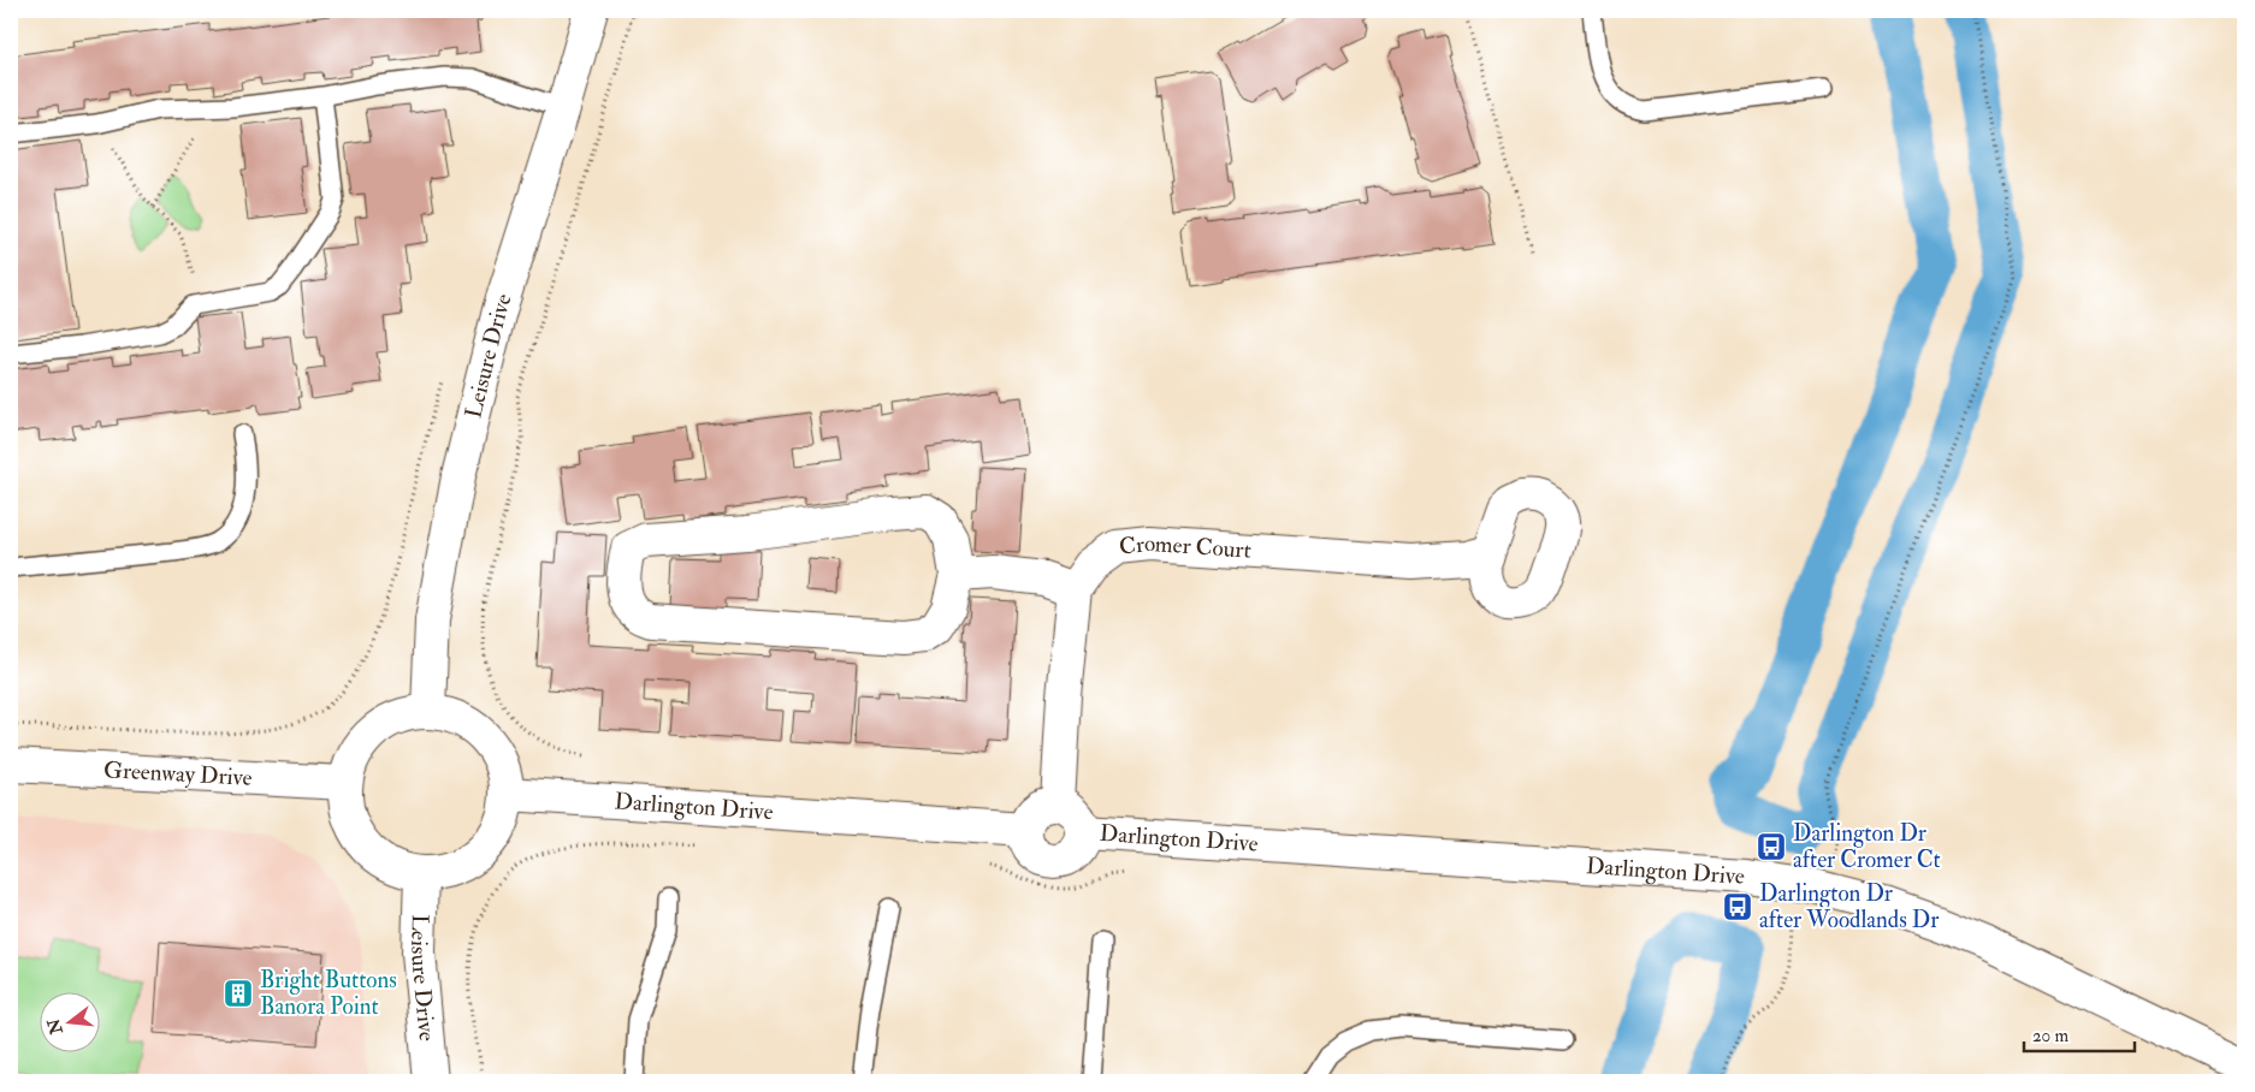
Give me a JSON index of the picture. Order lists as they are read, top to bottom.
{
  "streets": {
    "street": [
      "Leisure Drive",
      "Cromer Court",
      "Greenway Drive",
      "Darlington Drive"
    ]
  },
  "crossings": [
    ["Leisure Drive", "Greenway Drive"],
    ["Leisure Drive", "Darlington Drive"],
    ["Cromer Court", "Darlington Drive"],
    ["Greenway Drive", "Darlington Drive"]
  ],
  "places": {
    "bus stop": ["Darlington Dr after Cromer Ct", "Darlington Dr after Woodlands Dr"],
    "building": ["Bright Buttons Banora Point"]
  },
  "scale_bar": "20 m",
  "north": "left"
}
